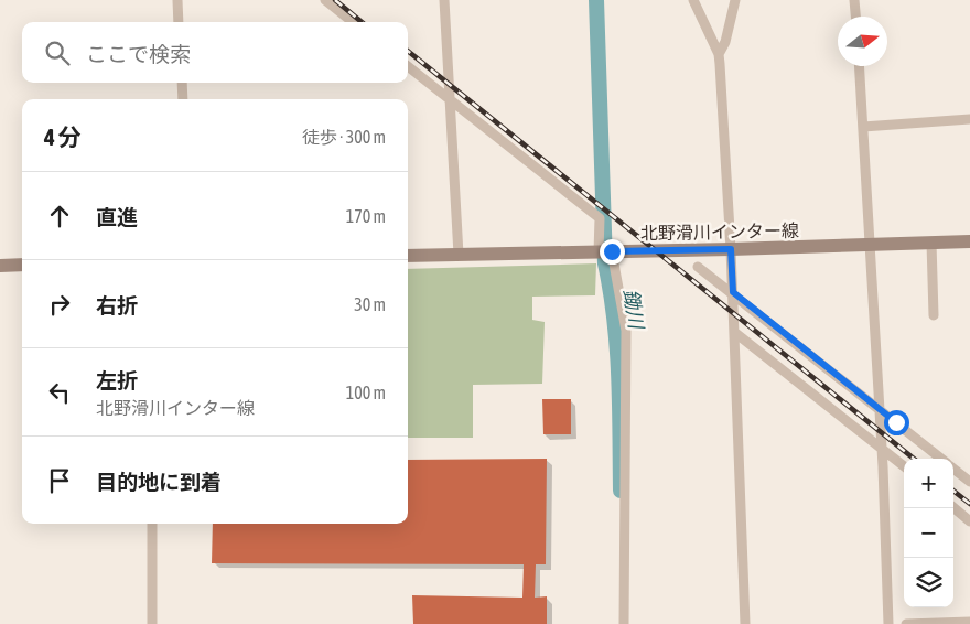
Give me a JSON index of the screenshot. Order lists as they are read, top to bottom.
{
  "streets": {
    "main road": ["北野滑川インター線"]
  },
  "water": ["鋤川"],
  "north": "right",
  "page": {
    "search": "ここで検索",
    "heading": ["4 分", "徒歩 · 300 m"],
    "list": [
      ["直進", "170 m"],
      ["右折", "30 m"],
      ["左折", "北野滑川インター線", "100 m"],
      "目的地に到着"
    ],
    "map_buttons": ["+", "−"]
  }
}
